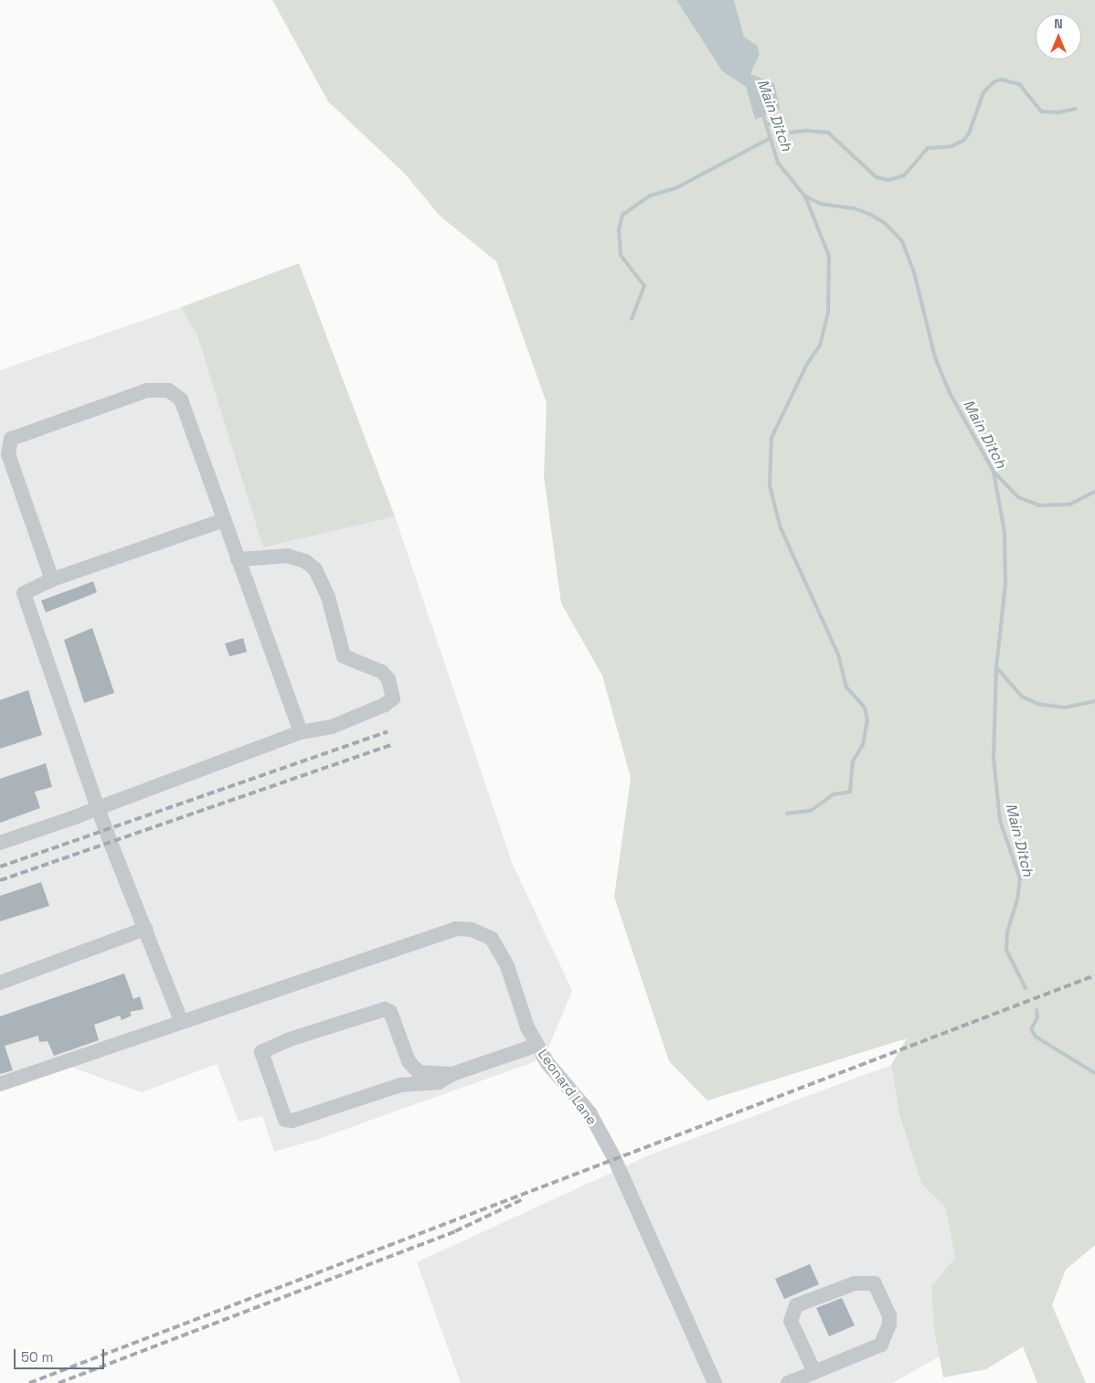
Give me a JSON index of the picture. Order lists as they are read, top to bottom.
{
  "streets": {
    "street": ["Leonard Lane"]
  },
  "water": ["Main Ditch"],
  "scale_bar": "50 m",
  "north": "top"
}
